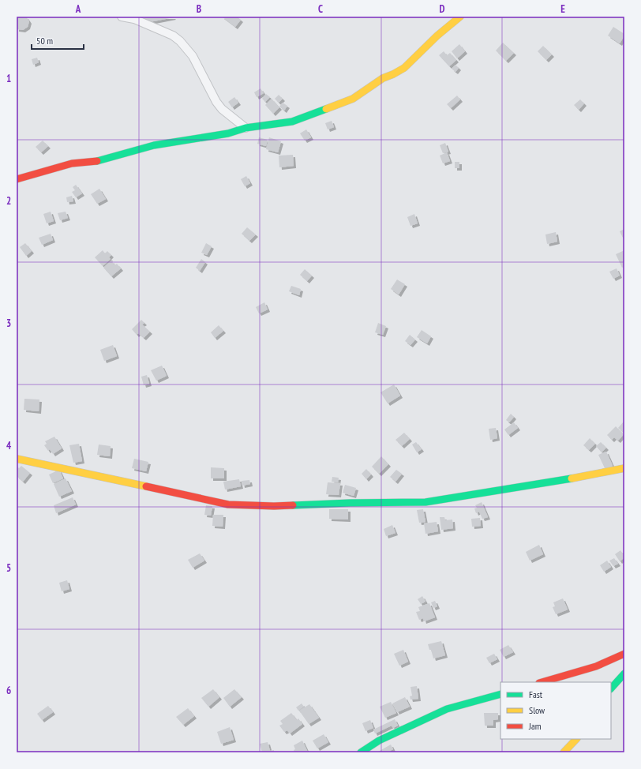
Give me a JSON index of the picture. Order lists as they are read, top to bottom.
{
  "legend": ["Fast", "Slow", "Jam"],
  "scale_bar": "50 m",
  "grid": {
    "columns": [
      "A",
      "B",
      "C",
      "D",
      "E"
    ],
    "rows": [
      "1",
      "2",
      "3",
      "4",
      "5",
      "6"
    ]
  }
}
